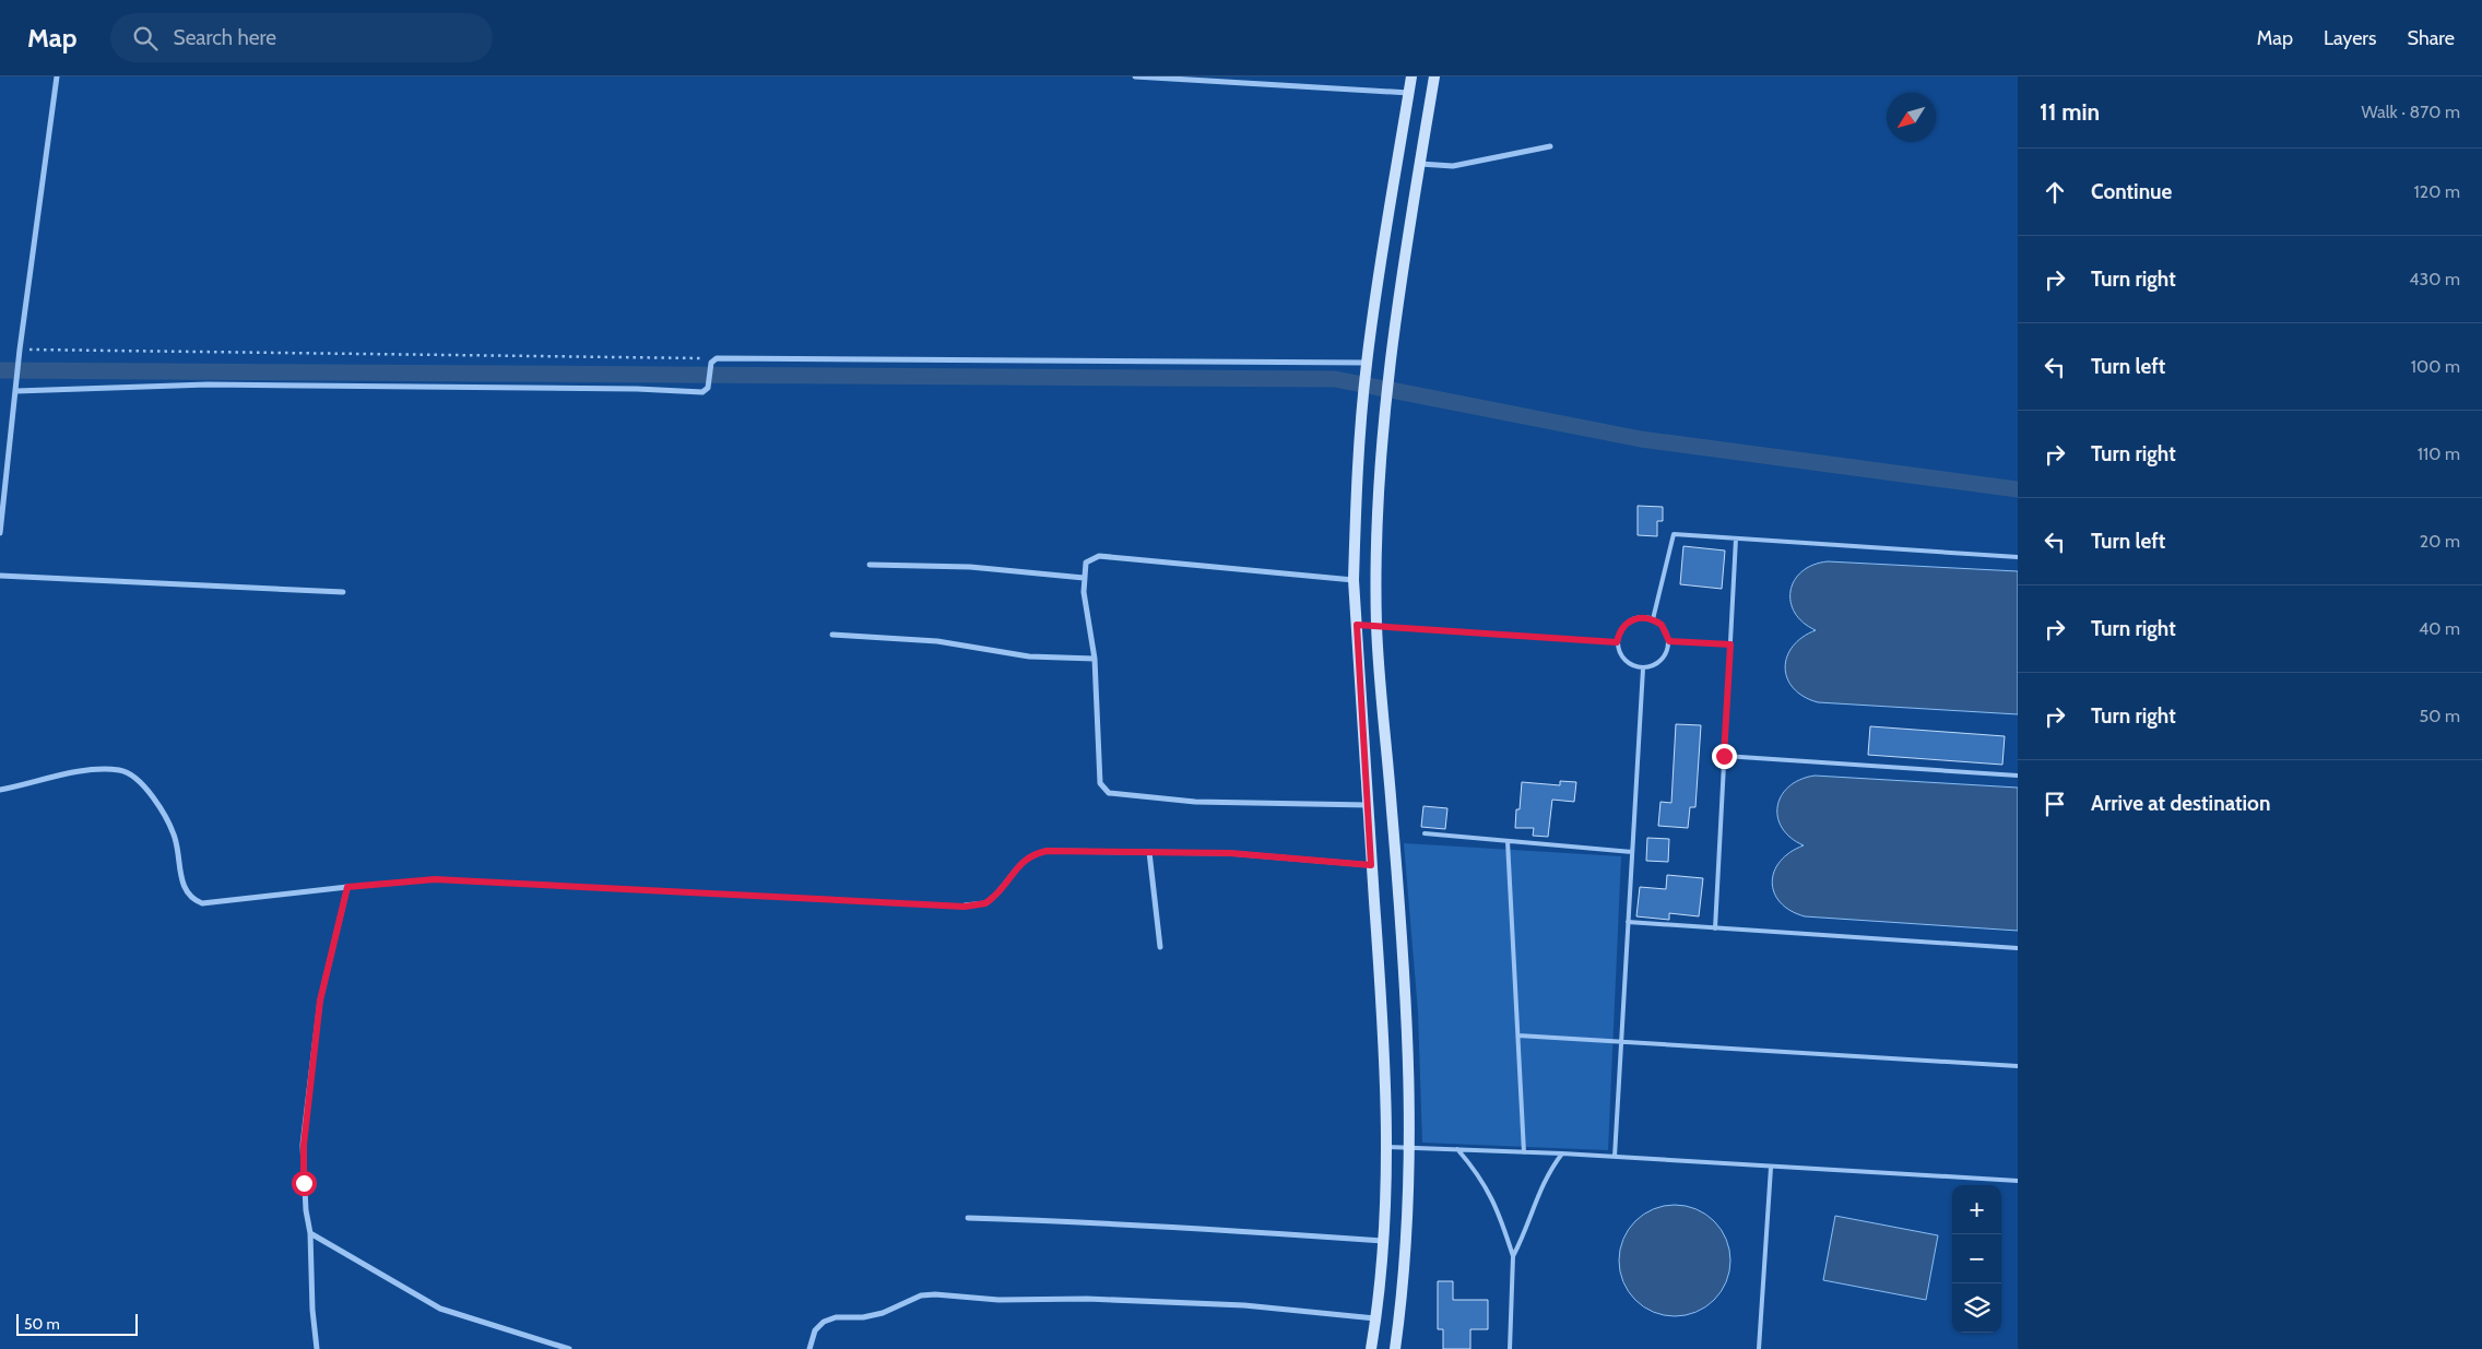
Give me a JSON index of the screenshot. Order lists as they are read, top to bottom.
{
  "scale_bar": "50 m",
  "north": "bottom left",
  "page": {
    "header": "Map",
    "search": "Search here",
    "nav": ["Map", "Layers", "Share"],
    "heading": ["11 min", "Walk · 870 m"],
    "list": [
      ["Continue", "120 m"],
      ["Turn right", "430 m"],
      ["Turn left", "100 m"],
      ["Turn right", "110 m"],
      ["Turn left", "20 m"],
      ["Turn right", "40 m"],
      ["Turn right", "50 m"],
      "Arrive at destination"
    ],
    "map_buttons": ["+", "−"],
    "scale": "50 m"
  }
}
